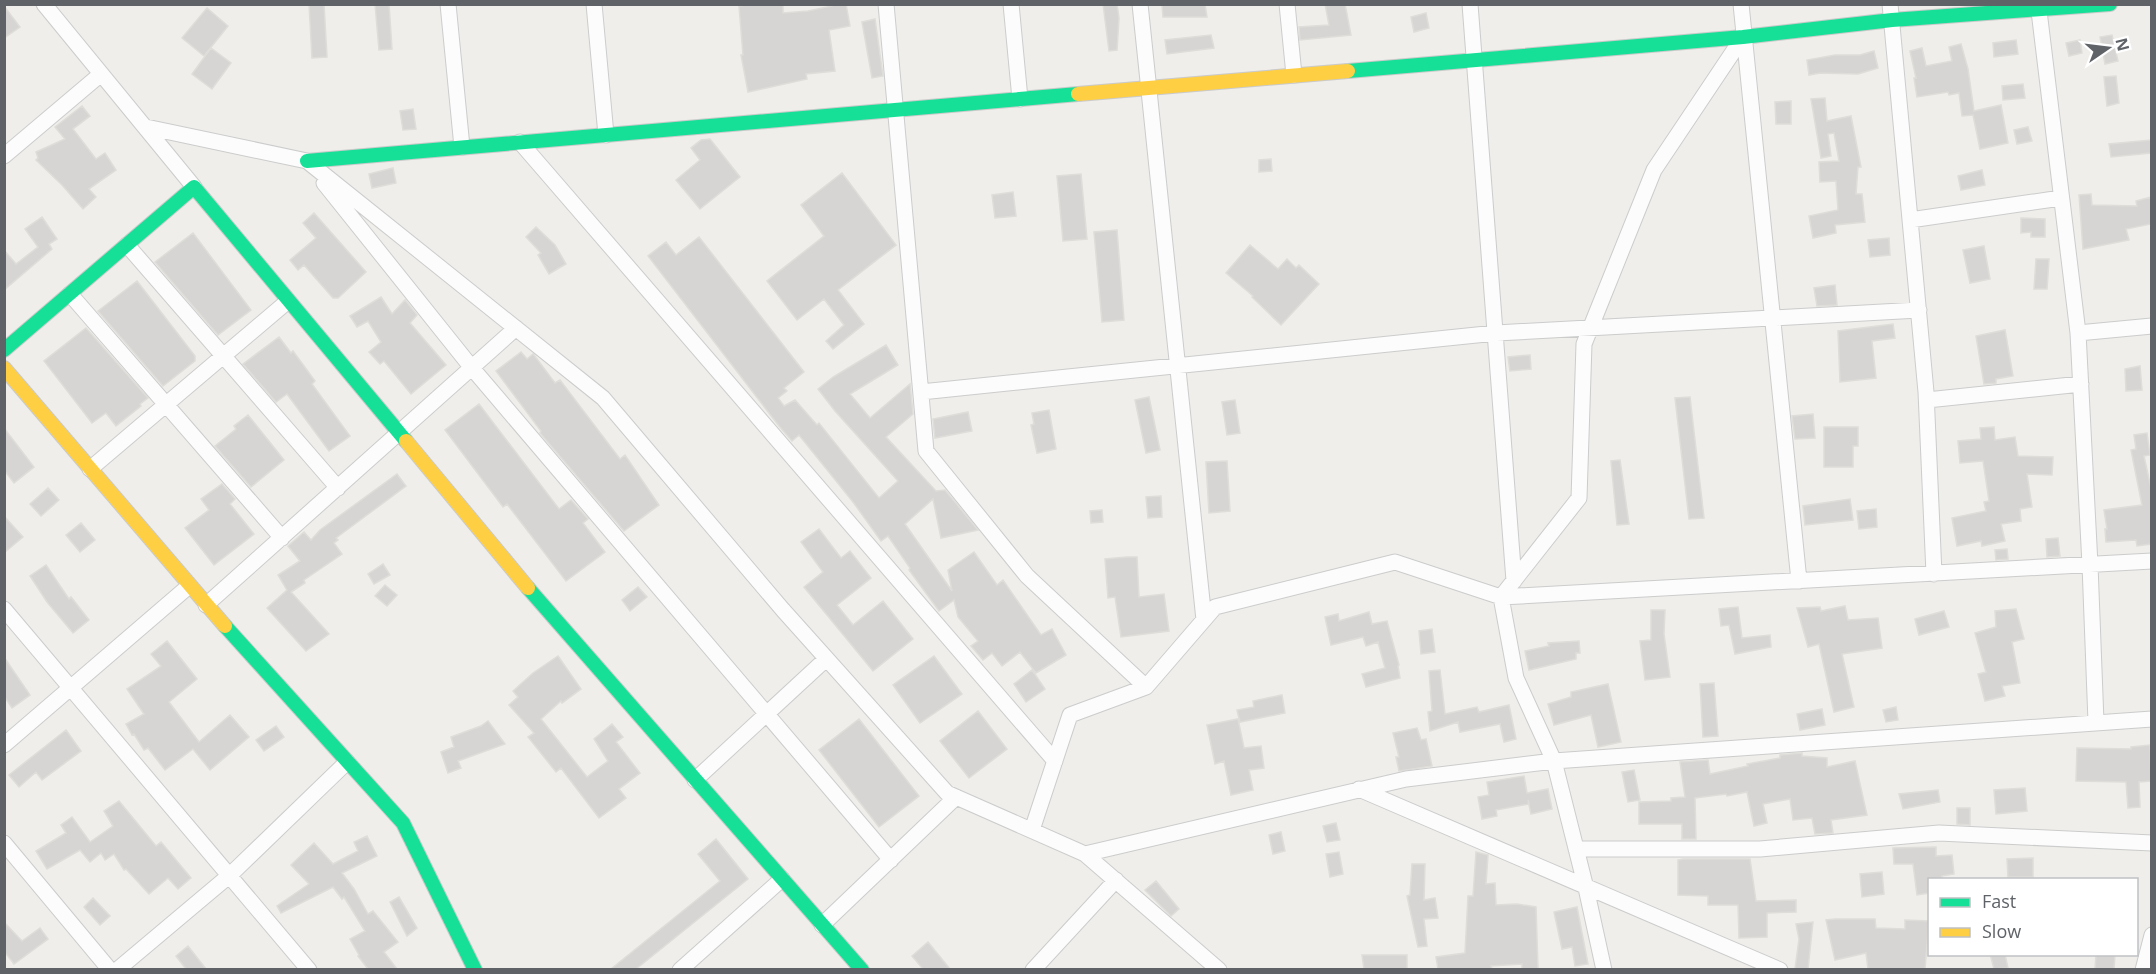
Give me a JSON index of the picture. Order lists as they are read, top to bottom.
{
  "legend": ["Fast", "Slow"],
  "north": "right"
}
